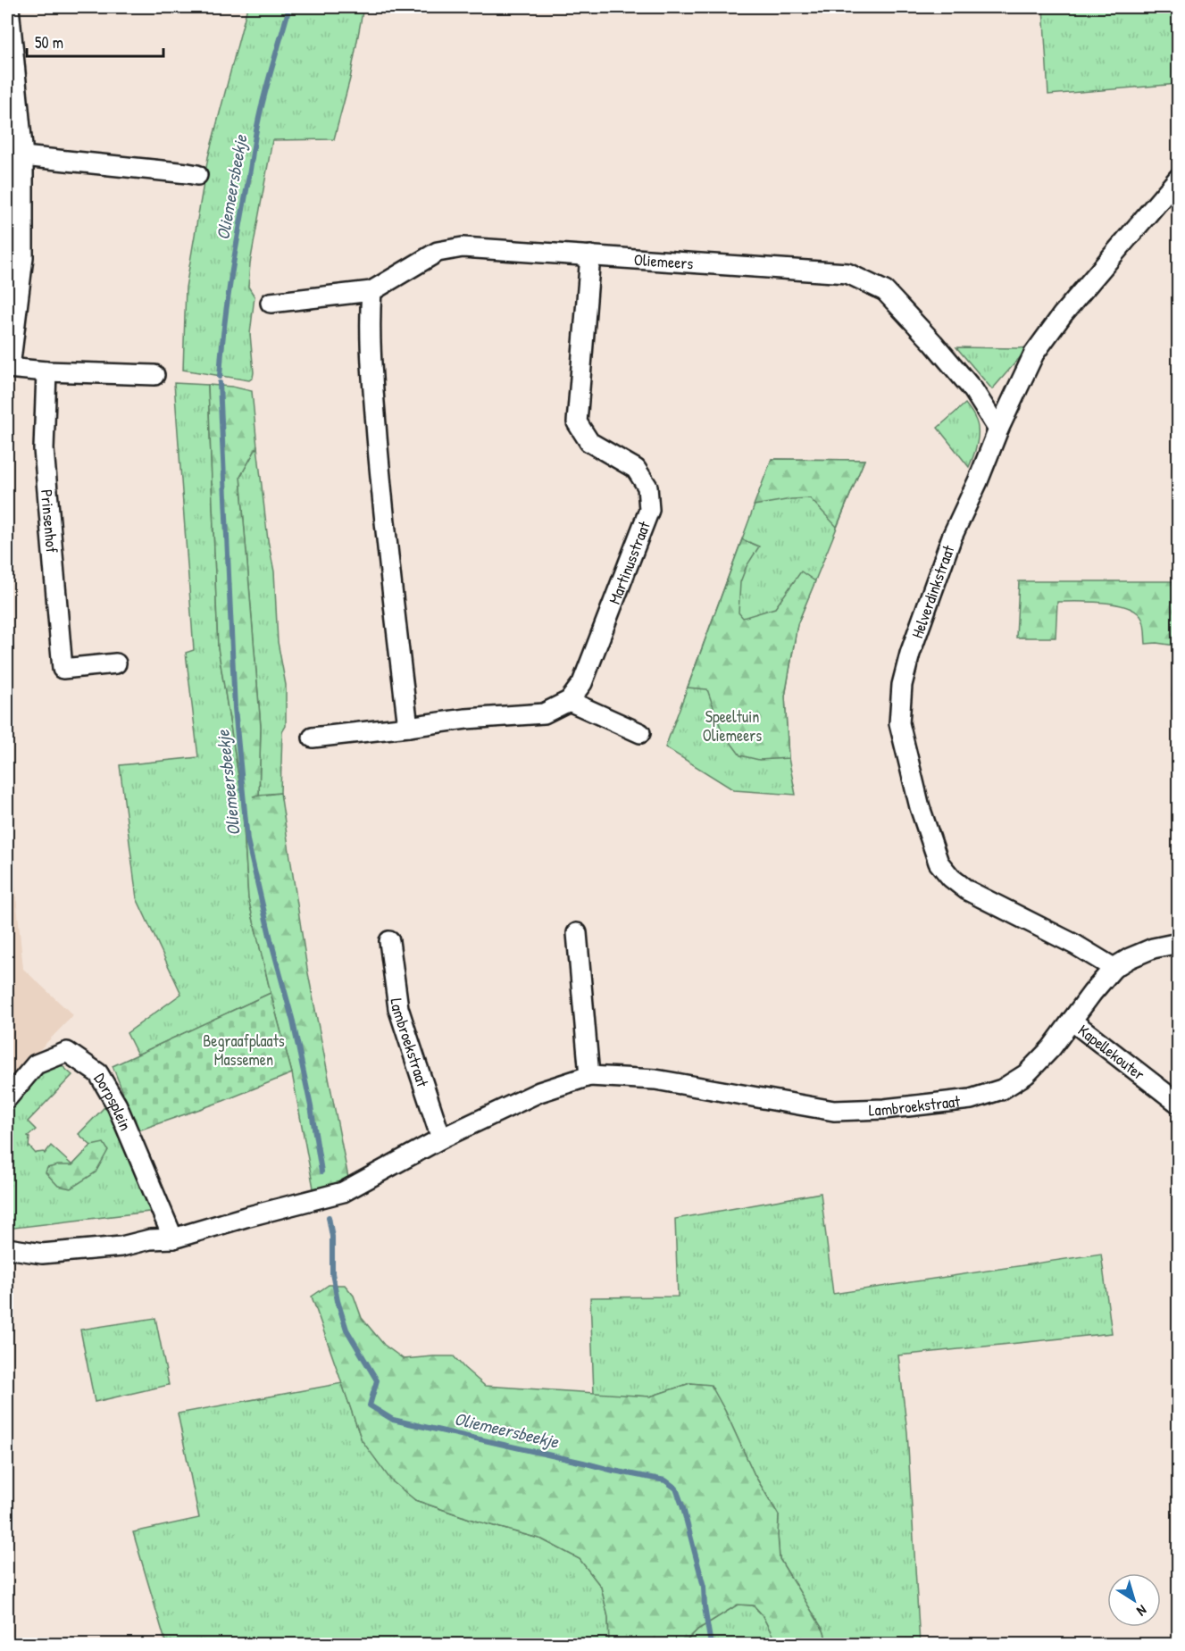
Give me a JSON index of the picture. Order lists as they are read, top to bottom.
{
  "streets": {
    "street": [
      "Oliemeers",
      "Prinsenhof",
      "Martinusstraat",
      "Helverdinkstraat",
      "Lambroekstraat",
      "Kapellekouter",
      "Dorpsplein"
    ]
  },
  "crossings": [
    ["Oliemeers", "Martinusstraat"],
    ["Oliemeers", "Helverdinkstraat"],
    ["Helverdinkstraat", "Lambroekstraat"],
    ["Lambroekstraat", "Kapellekouter"],
    ["Lambroekstraat", "Dorpsplein"]
  ],
  "water": ["Oliemeersbeekje"],
  "parks": ["Speeltuin Oliemeers", "Begraafplaats Massemen"],
  "scale_bar": "50 m",
  "north": "bottom right"
}
